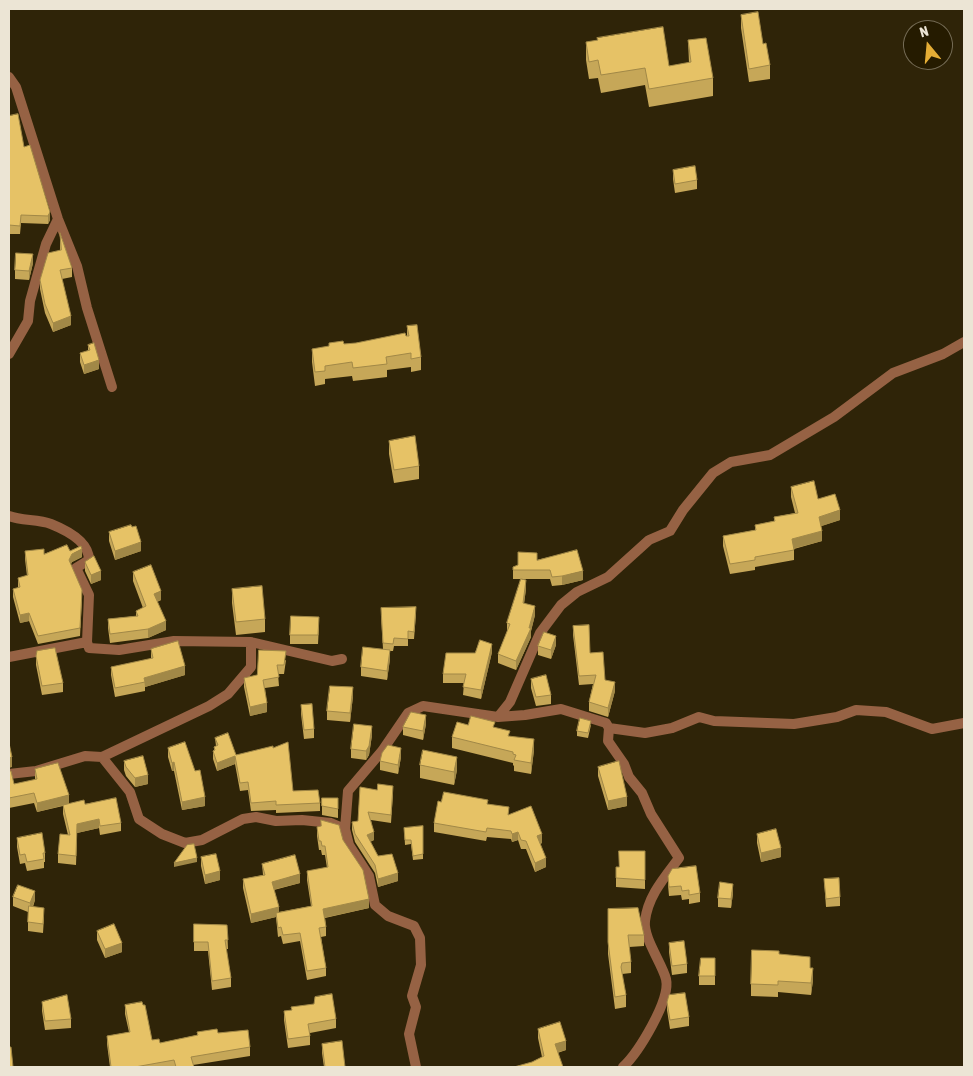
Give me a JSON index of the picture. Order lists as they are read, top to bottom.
{
  "north": "top"
}
